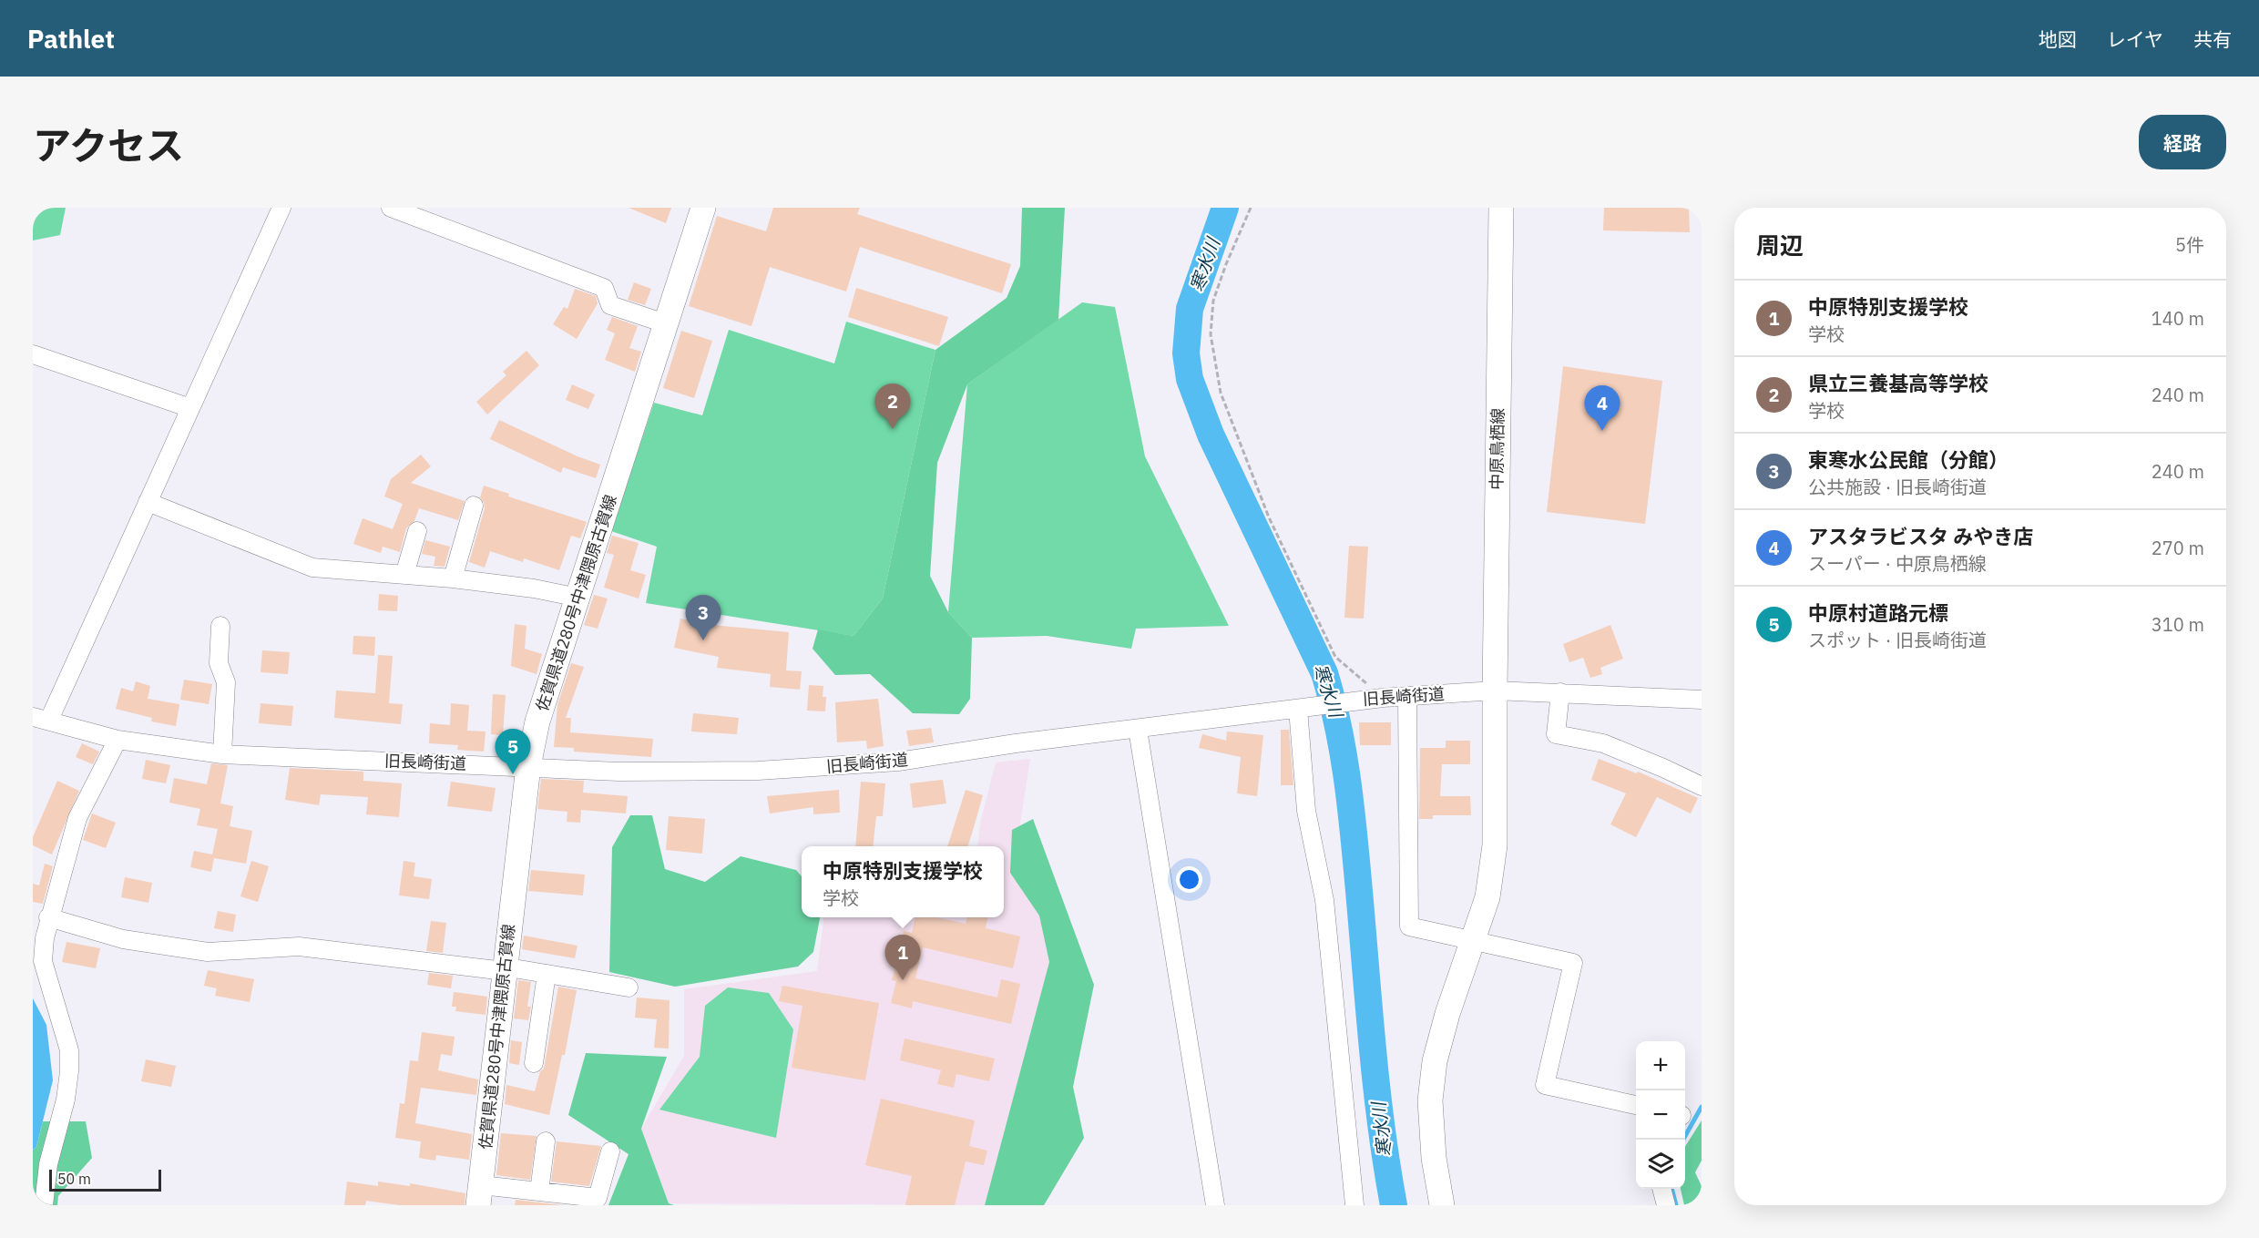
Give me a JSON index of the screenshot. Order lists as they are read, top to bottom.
{
  "streets": {
    "main road": ["中原鳥栖線", "佐賀県道280号中津隈原古賀線"],
    "street": ["旧長崎街道"]
  },
  "crossings": [
    ["中原鳥栖線", "旧長崎街道"],
    ["佐賀県道280号中津隈原古賀線", "旧長崎街道"]
  ],
  "water": ["寒水川"],
  "scale_bar": "50 m",
  "page": {
    "header": "Pathlet",
    "nav": ["地図", "レイヤ", "共有"],
    "title": "アクセス",
    "buttons": "経路",
    "heading": ["周辺", "5件"],
    "list": [
      {
        "mark": "1",
        "name": "中原特別支援学校",
        "note": "学校",
        "value": "140 m"
      },
      {
        "mark": "2",
        "name": "県立三養基高等学校",
        "note": "学校",
        "value": "240 m"
      },
      {
        "mark": "3",
        "name": "東寒水公民館（分館）",
        "note": "公共施設 · 旧長崎街道",
        "value": "240 m"
      },
      {
        "mark": "4",
        "name": "アスタラビスタ みやき店",
        "note": "スーパー · 中原鳥栖線",
        "value": "270 m"
      },
      {
        "mark": "5",
        "name": "中原村道路元標",
        "note": "スポット · 旧長崎街道",
        "value": "310 m"
      }
    ],
    "pins": [
      "2",
      "4",
      "3",
      "5",
      "1"
    ],
    "popup": ["中原特別支援学校", "学校"],
    "map_buttons": ["+", "−"],
    "scale": "50 m"
  }
}
